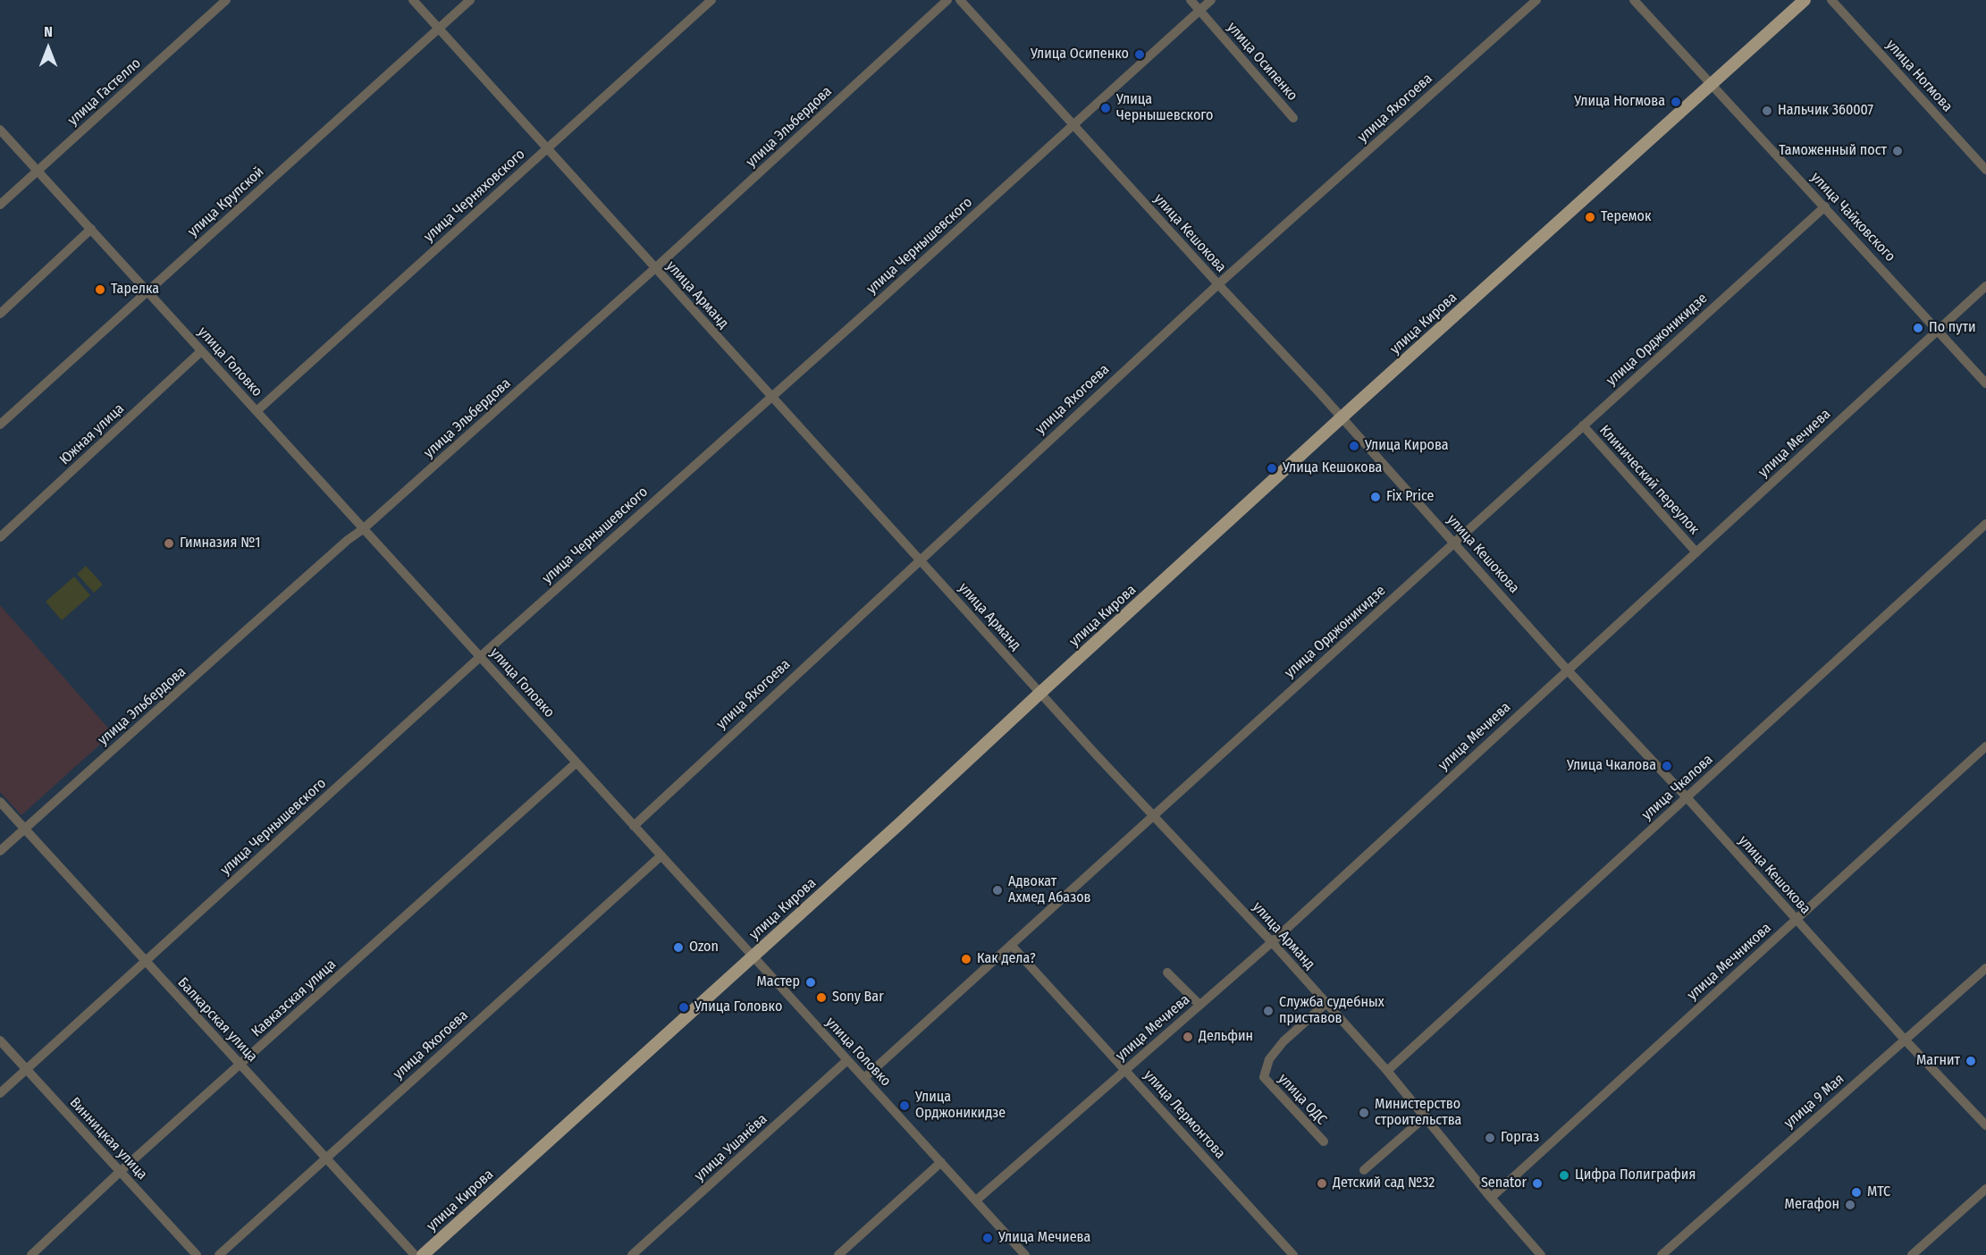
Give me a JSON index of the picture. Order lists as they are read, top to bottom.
{
  "streets": {
    "main road": ["улица Кирова"],
    "street": [
      "улица Осипенко",
      "улица Ногмова",
      "улица Гастелло",
      "улица Яхогоева",
      "улица Эльбердова",
      "улица Черняховского",
      "улица Крупской",
      "улица Чайковского",
      "улица Кешокова",
      "улица Чернышевского",
      "улица Арманд",
      "улица Орджоникидзе",
      "улица Головко",
      "Южная улица",
      "улица Мечиева",
      "Клинический переулок",
      "улица Чкалова",
      "улица Мечникова",
      "Кавказская улица",
      "Балкарская улица",
      "улица ОДС",
      "улица 9 Мая",
      "улица Лермонтова",
      "Винницкая улица",
      "улица Ушанёва"
    ]
  },
  "crossings": [
    ["улица Осипенко", "улица Чернышевского"],
    ["улица Гастелло", "улица Головко"],
    ["улица Яхогоева", "улица Кешокова"],
    ["улица Яхогоева", "улица Арманд"],
    ["улица Яхогоева", "улица Головко"],
    ["улица Яхогоева", "Балкарская улица"],
    ["улица Эльбердова", "улица Арманд"],
    ["улица Эльбердова", "улица Головко"],
    ["улица Эльбердова", "Балкарская улица"],
    ["улица Черняховского", "улица Арманд"],
    ["улица Черняховского", "улица Головко"],
    ["улица Крупской", "улица Арманд"],
    ["улица Крупской", "улица Головко"],
    ["улица Чайковского", "улица Кирова"],
    ["улица Чайковского", "улица Орджоникидзе"],
    ["улица Чайковского", "улица Мечиева"],
    ["улица Кешокова", "улица Чернышевского"],
    ["улица Кешокова", "улица Кирова"],
    ["улица Кешокова", "улица Орджоникидзе"],
    ["улица Кешокова", "улица Мечиева"],
    ["улица Кешокова", "улица Чкалова"],
    ["улица Кешокова", "улица Мечникова"],
    ["улица Кешокова", "улица 9 Мая"],
    ["улица Чернышевского", "улица Арманд"],
    ["улица Чернышевского", "улица Головко"],
    ["улица Чернышевского", "Балкарская улица"],
    ["улица Чернышевского", "Винницкая улица"],
    ["улица Арманд", "улица Кирова"],
    ["улица Арманд", "улица Орджоникидзе"],
    ["улица Арманд", "улица Мечиева"],
    ["улица Арманд", "улица Чкалова"],
    ["улица Арманд", "улица Мечникова"],
    ["улица Арманд", "улица ОДС"],
    ["улица Кирова", "улица Головко"],
    ["улица Орджоникидзе", "улица Головко"],
    ["улица Орджоникидзе", "Клинический переулок"],
    ["улица Орджоникидзе", "улица Лермонтова"],
    ["улица Головко", "Южная улица"],
    ["улица Головко", "улица Мечиева"],
    ["улица Головко", "Кавказская улица"],
    ["улица Головко", "улица Ушанёва"],
    ["улица Мечиева", "Клинический переулок"],
    ["улица Мечиева", "улица Лермонтова"],
    ["Кавказская улица", "Балкарская улица"],
    ["Кавказская улица", "Винницкая улица"]
  ],
  "places": [
    "Улица Осипенко",
    "Улица Ногмова",
    "Улица Чернышевского",
    "Нальчик 360007",
    "Таможенный пост",
    "Теремок",
    "Тарелка",
    "По пути",
    "Улица Кирова",
    "Улица Кешокова",
    "Fix Price",
    "Гимназия №1",
    "Улица Чкалова",
    "Адвокат Ахмед Абазов",
    "Ozon",
    "Как дела?",
    "Мастер",
    "Sony Bar",
    "Улица Головко",
    "Служба судебных приставов",
    "Дельфин",
    "Магнит",
    "Улица Орджоникидзе",
    "Министерство строительства",
    "Горгаз",
    "Цифра Полиграфия",
    "Детский сад №32",
    "Senator",
    "МТС",
    "Мегафон",
    "Улица Мечиева"
  ],
  "north": "top"
}
